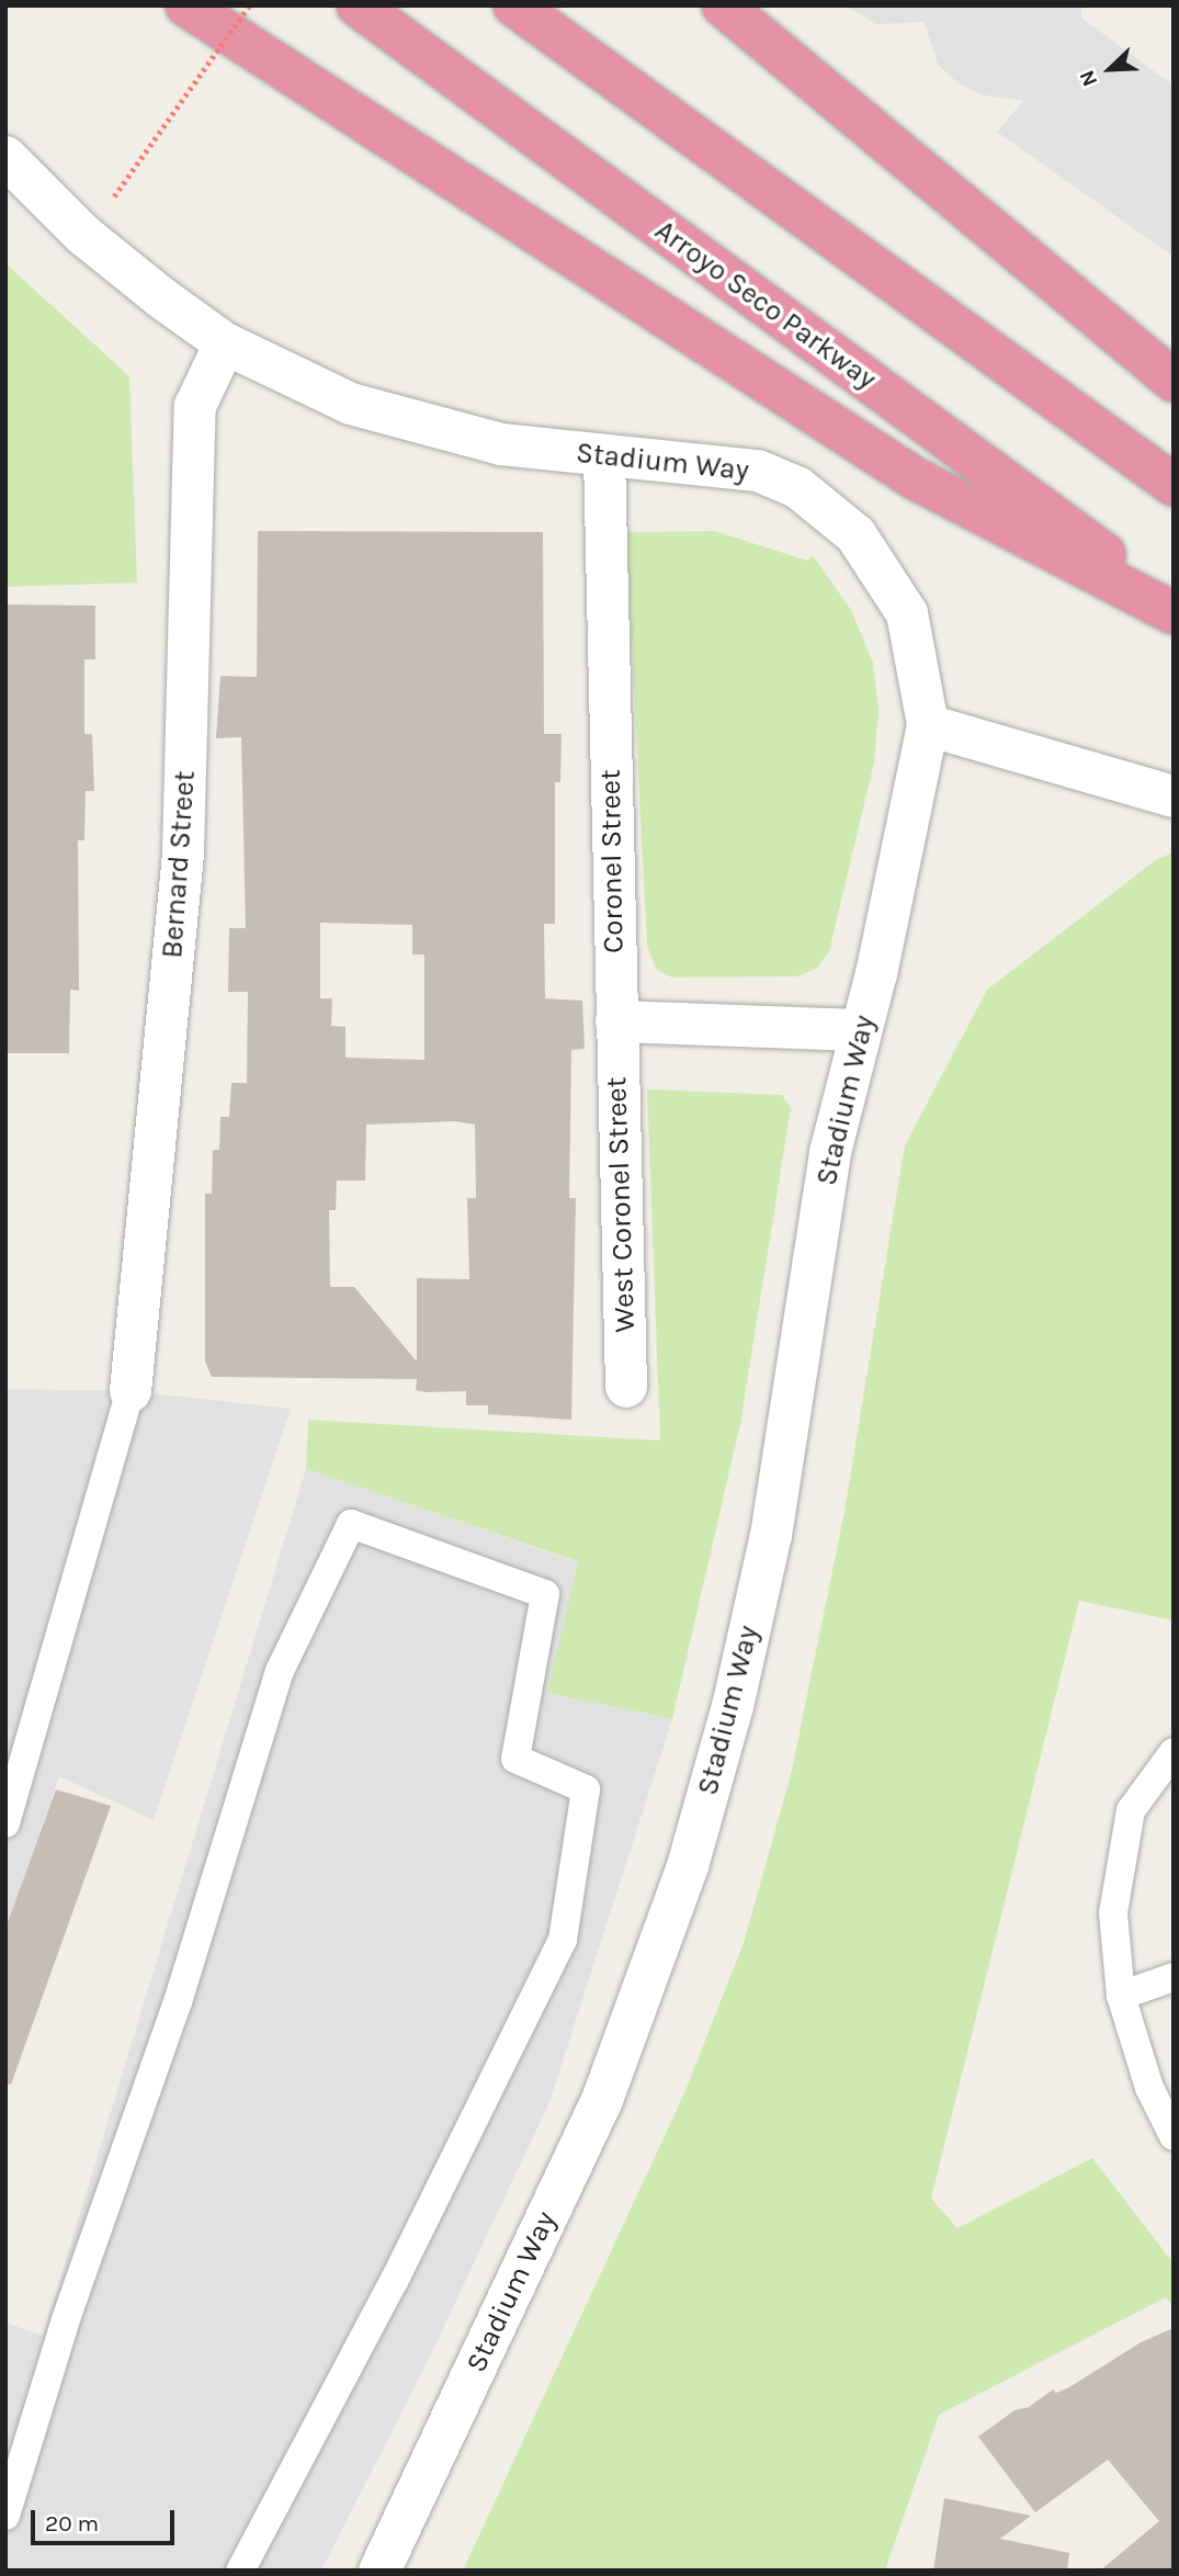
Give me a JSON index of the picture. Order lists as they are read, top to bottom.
{
  "streets": {
    "highway": ["Arroyo Seco Parkway"],
    "street": [
      "Stadium Way",
      "Coronel Street",
      "Bernard Street",
      "West Coronel Street"
    ]
  },
  "crossings": [
    ["Stadium Way", "Coronel Street"],
    ["Stadium Way", "Bernard Street"],
    ["Coronel Street", "West Coronel Street"]
  ],
  "scale_bar": "20 m",
  "north": "bottom left"
}
